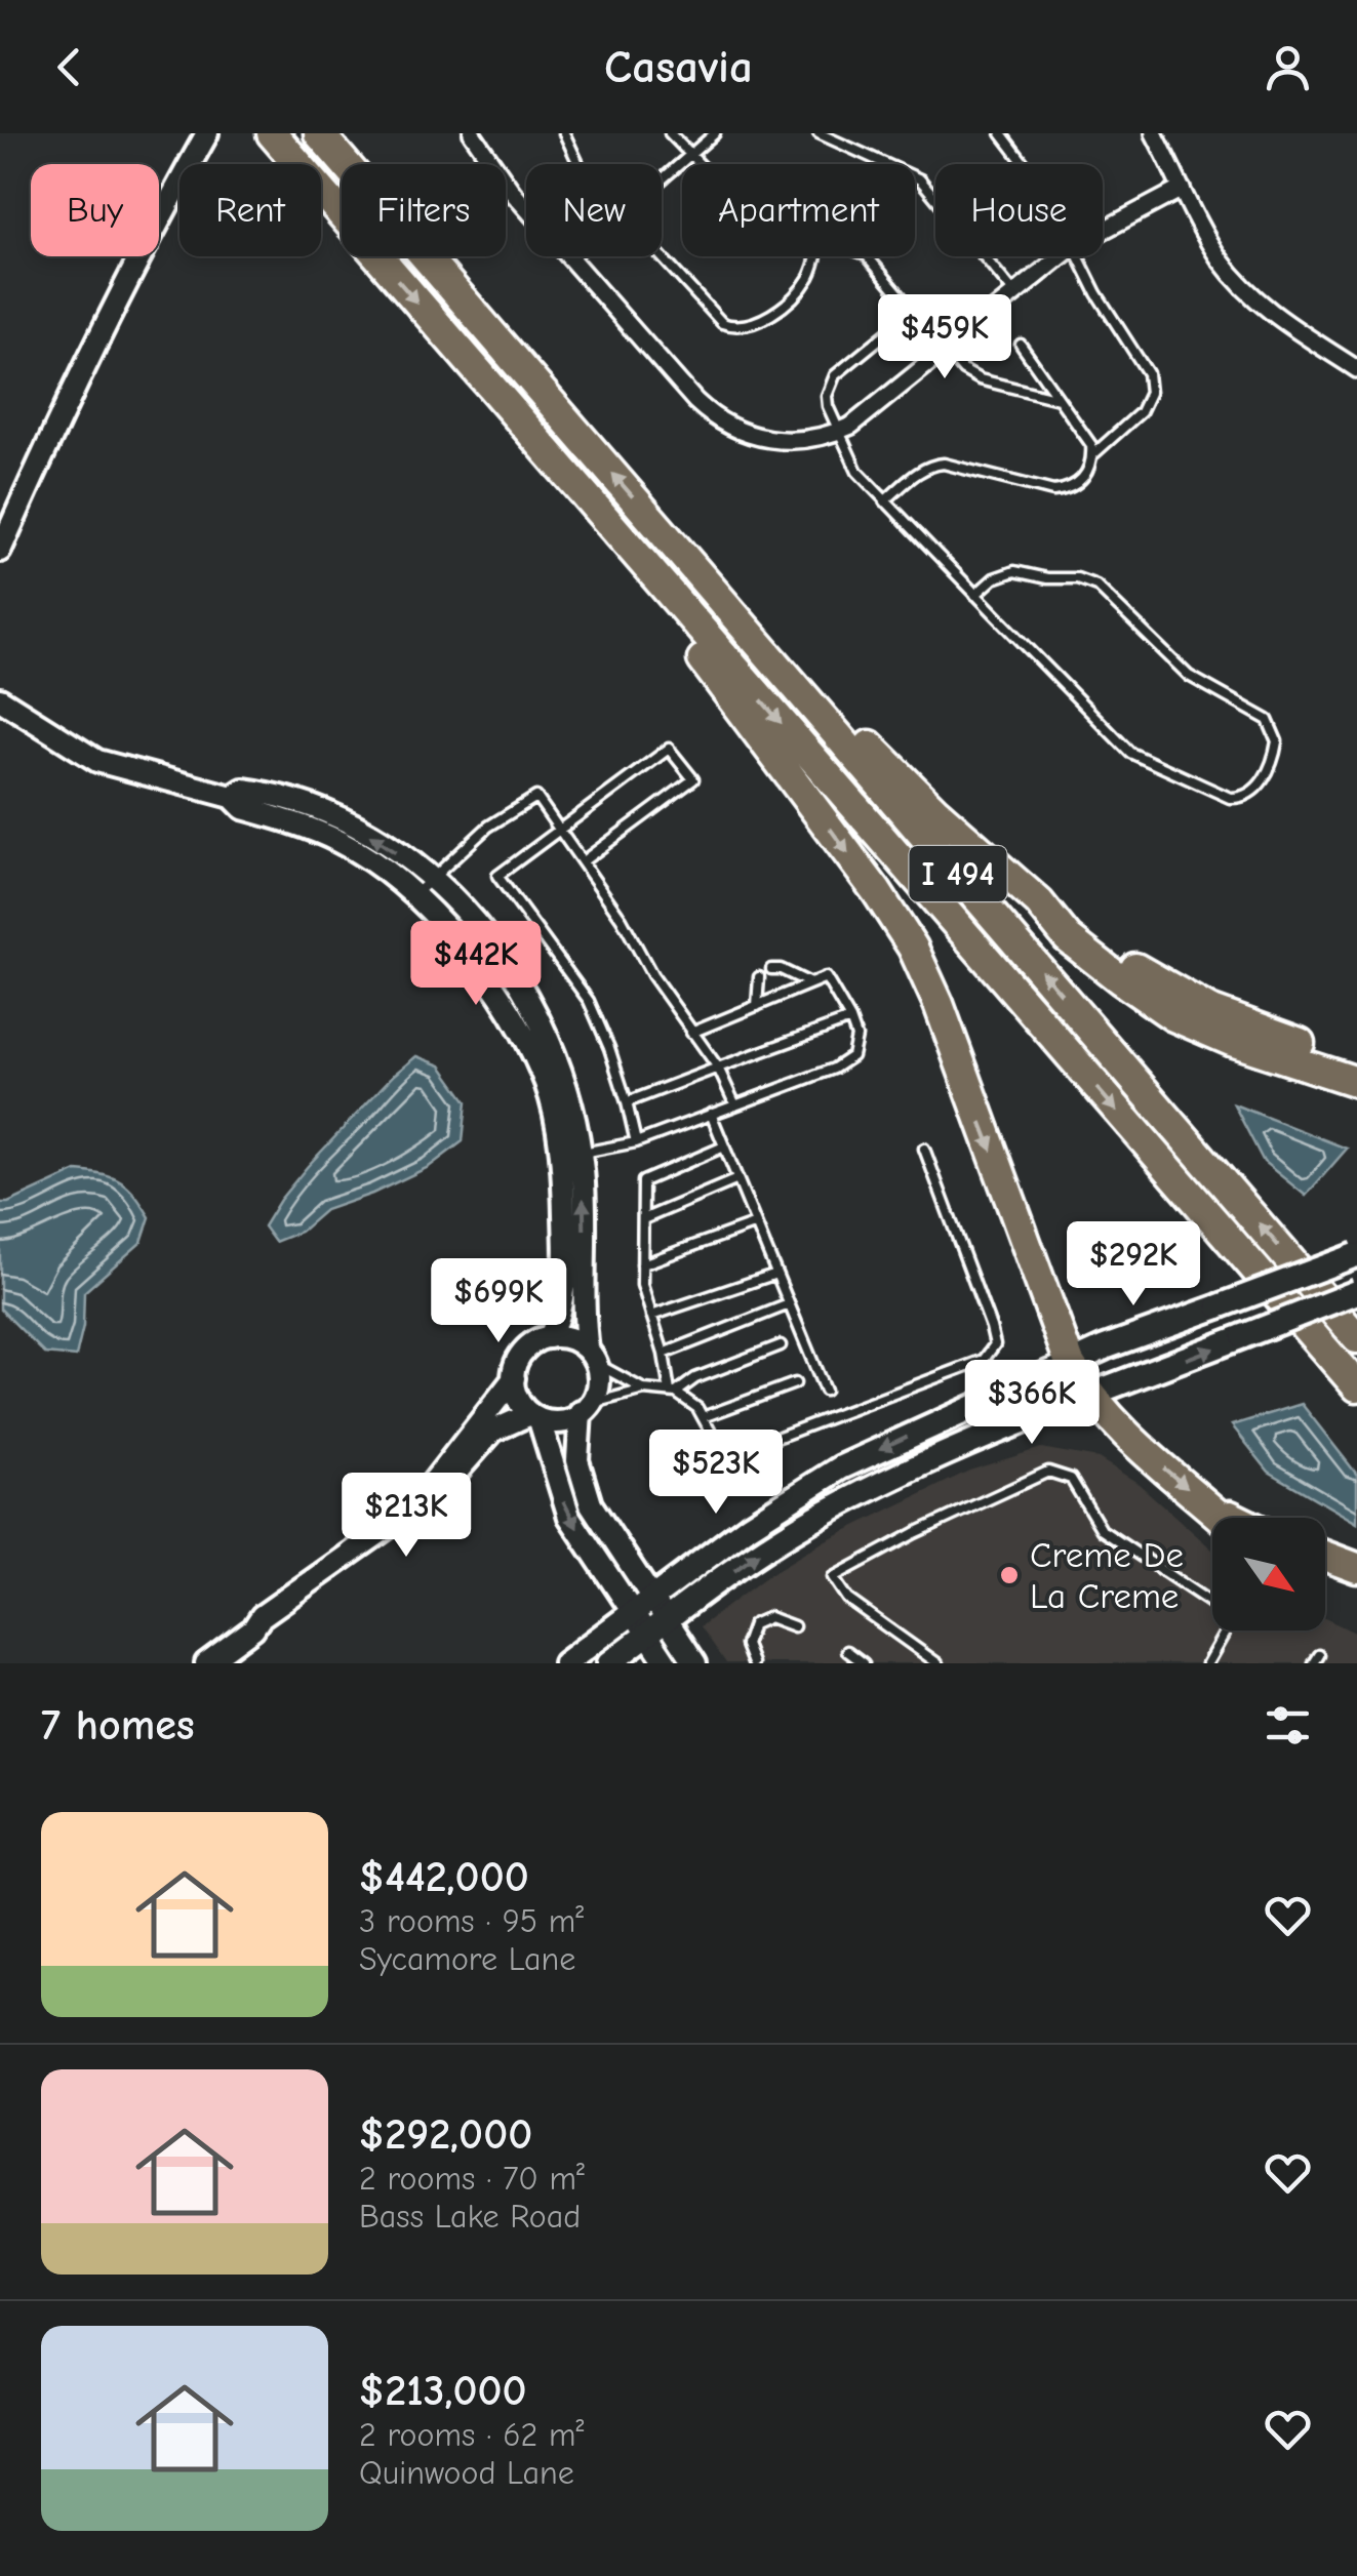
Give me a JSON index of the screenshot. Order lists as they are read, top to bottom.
{
  "streets": {
    "highway": ["I 494"]
  },
  "places": ["Creme De La Creme"],
  "north": "bottom right",
  "page": {
    "header": "Casavia",
    "chip": [
      "Buy",
      "Rent",
      "Filters",
      "New",
      "Apartment",
      "House"
    ],
    "price": [
      "$459K",
      "$442K",
      "$292K",
      "$699K",
      "$366K",
      "$523K",
      "$213K"
    ],
    "heading": "7 homes",
    "list": [
      {
        "name": "$442,000",
        "note": "3 rooms · 95 m² · Sycamore Lane"
      },
      {
        "name": "$292,000",
        "note": "2 rooms · 70 m² · Bass Lake Road"
      },
      {
        "name": "$213,000",
        "note": "2 rooms · 62 m² · Quinwood Lane"
      }
    ]
  }
}
